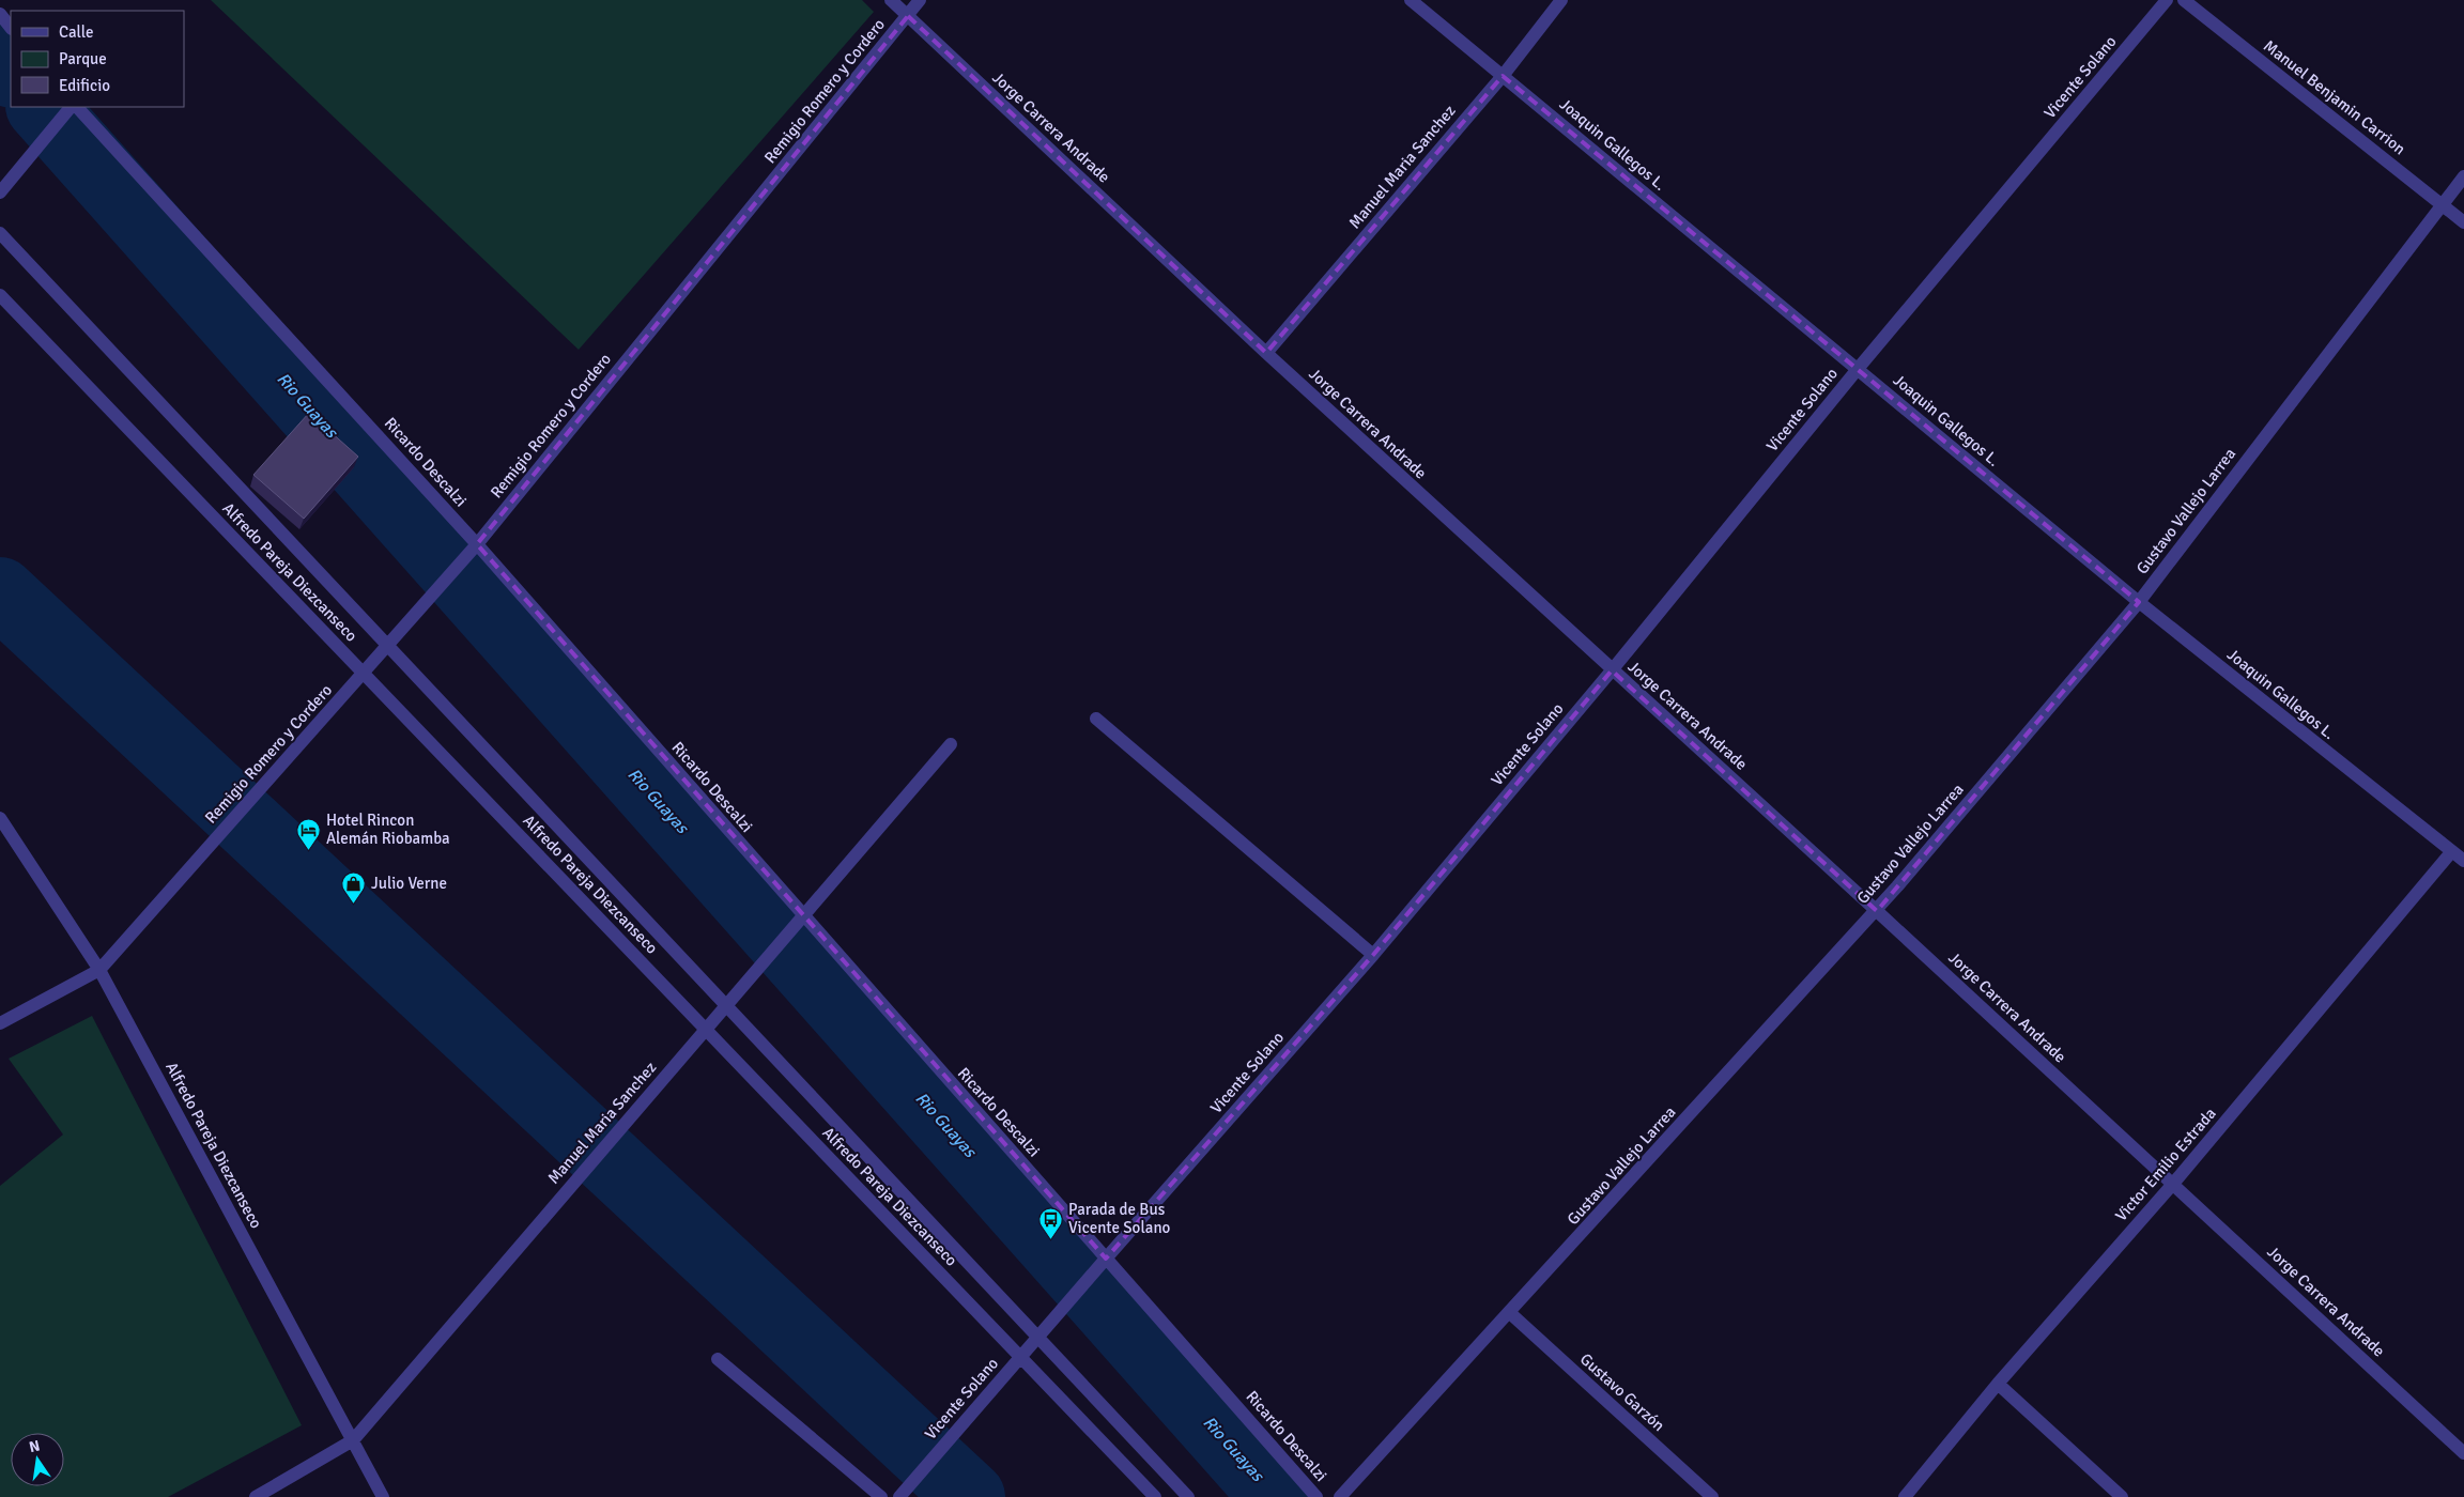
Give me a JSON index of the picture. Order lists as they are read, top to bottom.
{
  "streets": {
    "street": [
      "Vicente Solano",
      "Remigio Romero y Cordero",
      "Manuel Benjamin Carrion",
      "Jorge Carrera Andrade",
      "Joaquin Gallegos L.",
      "Manuel Maria Sanchez",
      "Ricardo Descalzi",
      "Gustavo Vallejo Larrea",
      "Alfredo Pareja Diezcanseco",
      "Victor Emilio Estrada",
      "Gustavo Garzón"
    ]
  },
  "crossings": [
    ["Vicente Solano", "Jorge Carrera Andrade"],
    ["Vicente Solano", "Joaquin Gallegos L."],
    ["Vicente Solano", "Ricardo Descalzi"],
    ["Remigio Romero y Cordero", "Jorge Carrera Andrade"],
    ["Remigio Romero y Cordero", "Ricardo Descalzi"],
    ["Remigio Romero y Cordero", "Alfredo Pareja Diezcanseco"],
    ["Manuel Benjamin Carrion", "Gustavo Vallejo Larrea"],
    ["Jorge Carrera Andrade", "Manuel Maria Sanchez"],
    ["Jorge Carrera Andrade", "Gustavo Vallejo Larrea"],
    ["Jorge Carrera Andrade", "Victor Emilio Estrada"],
    ["Joaquin Gallegos L.", "Manuel Maria Sanchez"],
    ["Joaquin Gallegos L.", "Gustavo Vallejo Larrea"],
    ["Joaquin Gallegos L.", "Victor Emilio Estrada"],
    ["Manuel Maria Sanchez", "Ricardo Descalzi"],
    ["Manuel Maria Sanchez", "Alfredo Pareja Diezcanseco"],
    ["Gustavo Vallejo Larrea", "Gustavo Garzón"]
  ],
  "water": ["Rio Guayas"],
  "places": {
    "hotel": ["Hotel Rincon Alemán Riobamba"],
    "shop": ["Julio Verne"],
    "bus stop": ["Parada de Bus Vicente Solano"]
  },
  "legend": ["Calle", "Parque", "Edificio"],
  "north": "top"
}
